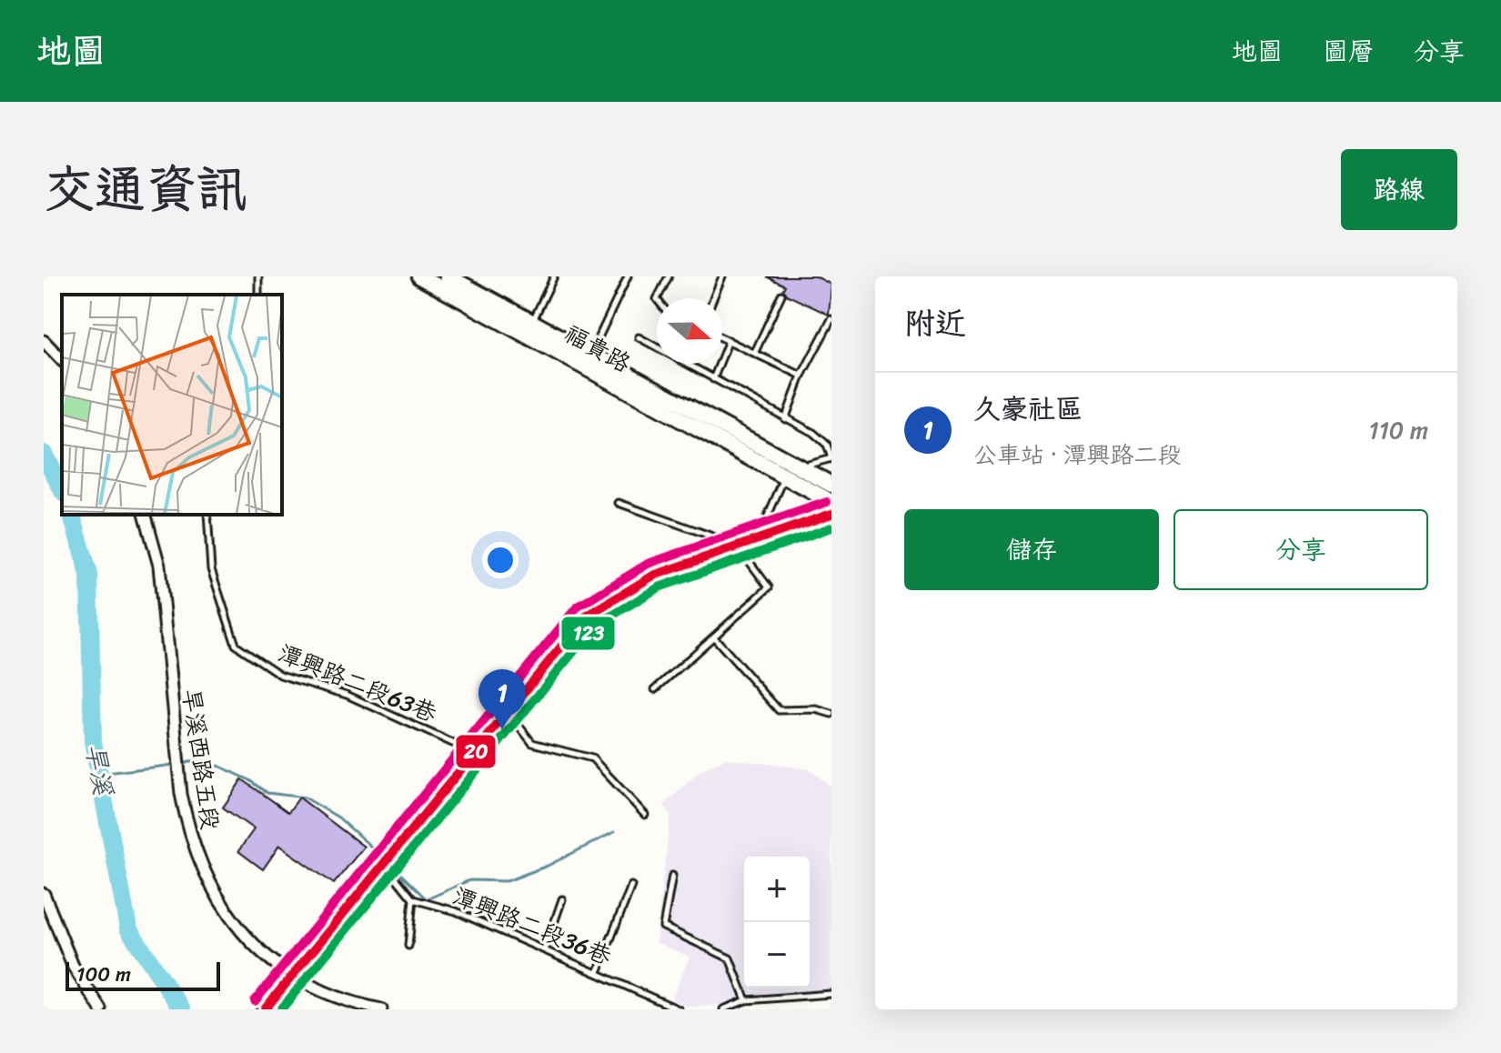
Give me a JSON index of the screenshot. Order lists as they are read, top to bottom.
{
  "streets": {
    "street": ["福貴路", "旱溪西路五段"],
    "lane": ["潭興路二段63巷", "潭興路二段36巷"]
  },
  "water": ["旱溪"],
  "lines": ["transit line 20", "transit line 123"],
  "scale_bar": "100 m",
  "north": "right",
  "page": {
    "header": "地圖",
    "nav": ["地圖", "圖層", "分享"],
    "title": "交通資訊",
    "buttons": [
      "路線",
      ["儲存", "分享"]
    ],
    "heading": "附近",
    "list": [
      {
        "mark": "1",
        "name": "久豪社區",
        "note": "公車站 · 潭興路二段",
        "value": "110 m"
      }
    ],
    "pins": "1",
    "map_buttons": ["+", "−"],
    "scale": "100 m"
  }
}
